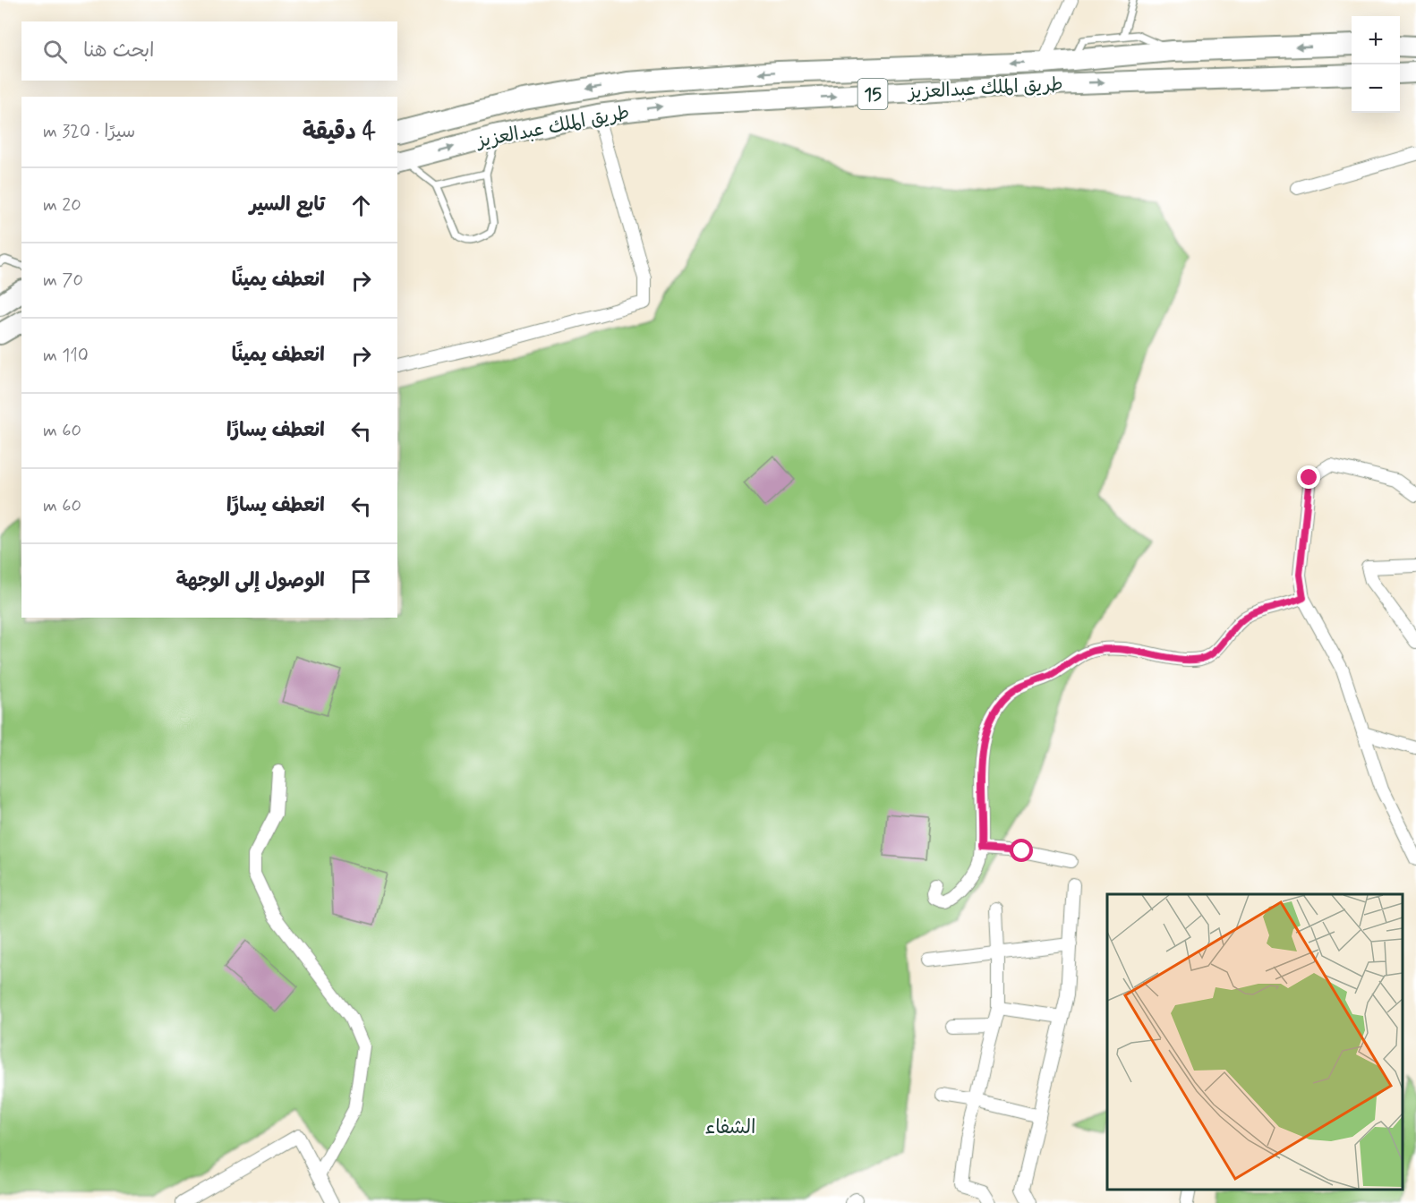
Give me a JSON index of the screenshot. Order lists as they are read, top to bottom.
{
  "streets": {
    "highway": ["طريق الملك عبدالعزيز", "15"]
  },
  "districts": ["الشفاء"],
  "page": {
    "map_buttons": ["+", "−"],
    "search": "ابحث هنا",
    "heading": ["4 دقيقة", "سيرًا · 320 m"],
    "list": [
      ["تابع السير", "20 m"],
      ["انعطف يمينًا", "70 m"],
      ["انعطف يمينًا", "110 m"],
      ["انعطف يسارًا", "60 m"],
      ["انعطف يسارًا", "60 m"],
      "الوصول إلى الوجهة"
    ]
  }
}
